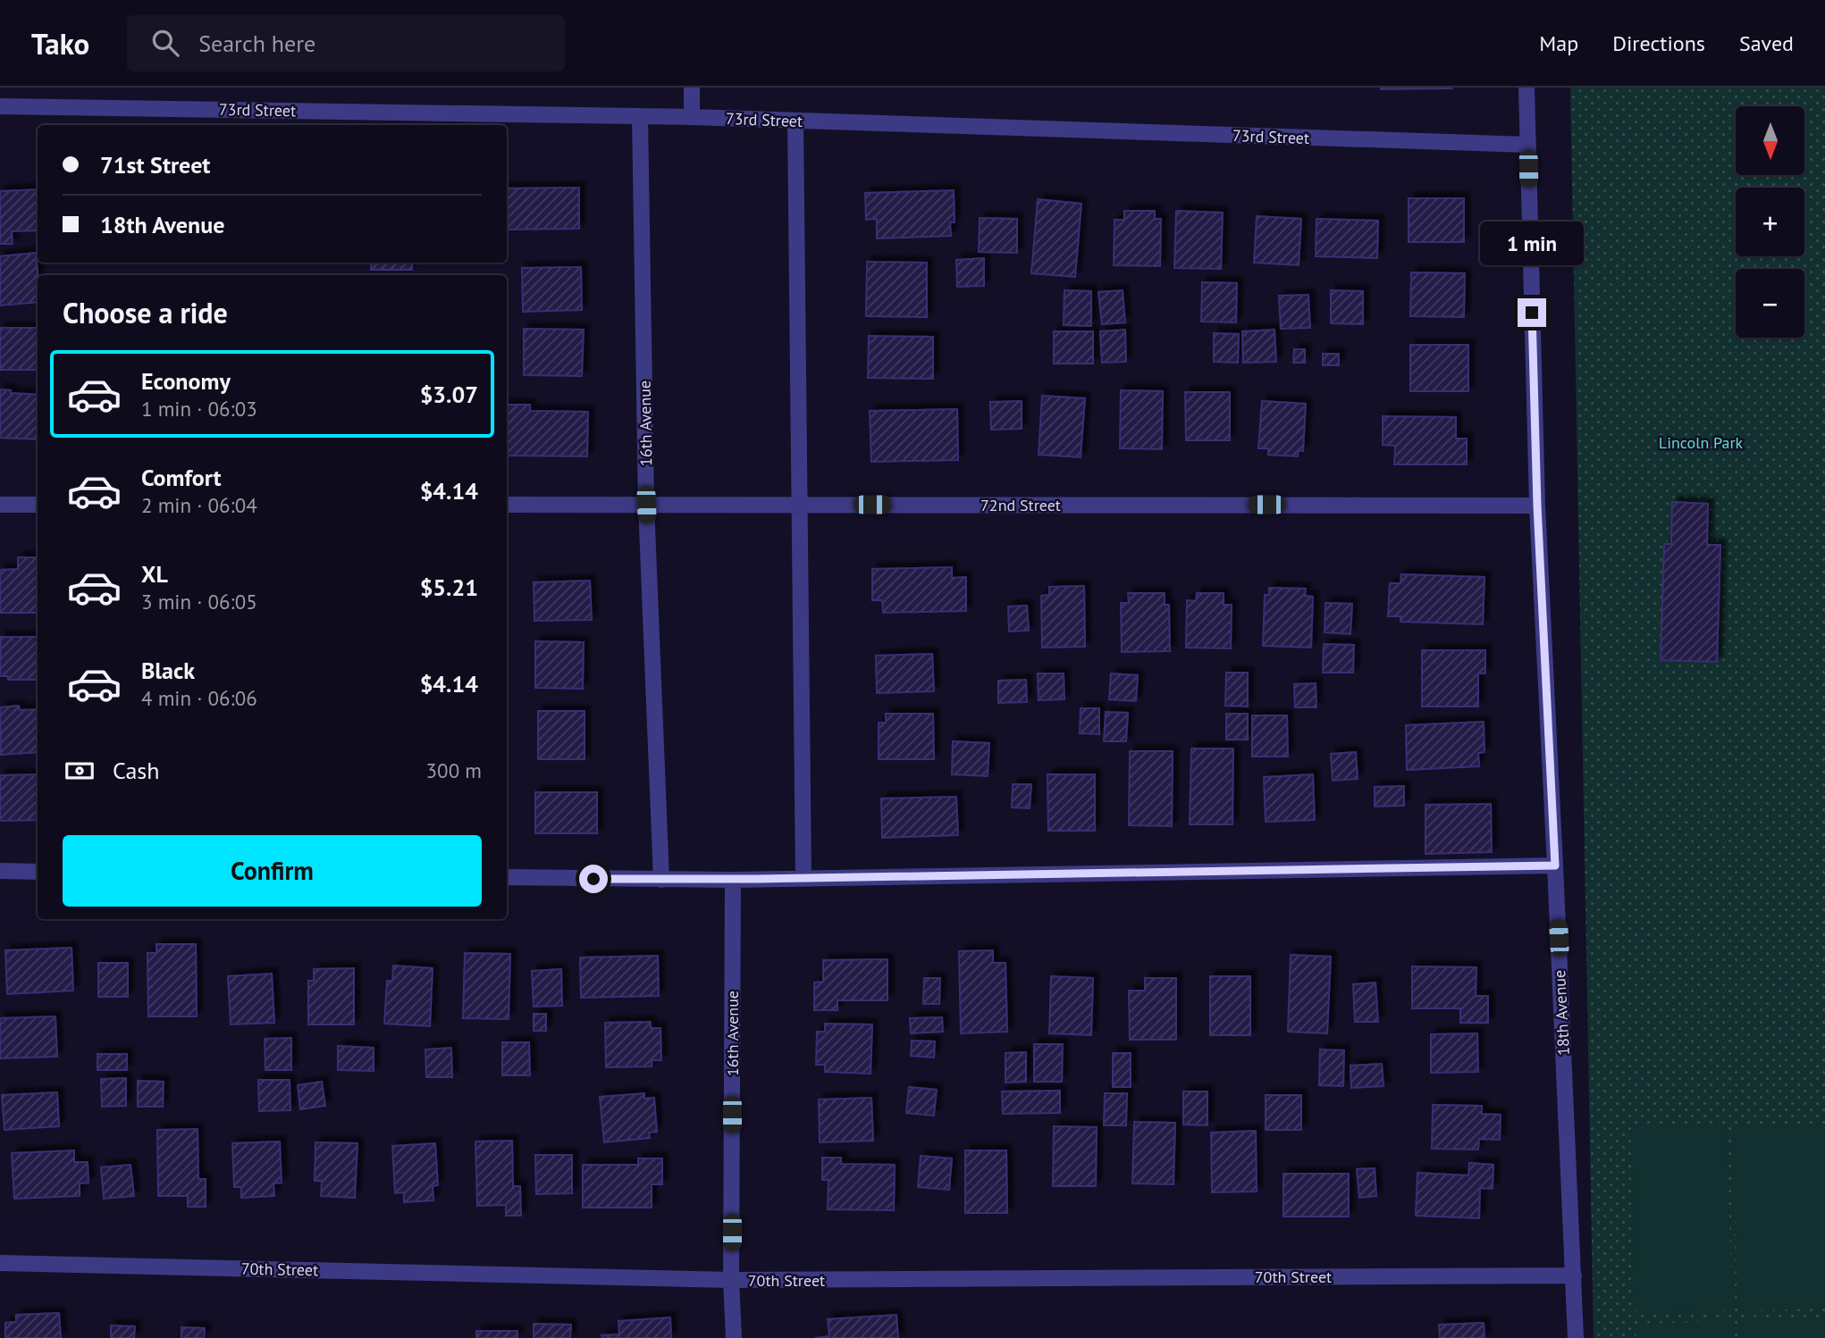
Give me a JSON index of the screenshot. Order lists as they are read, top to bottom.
{
  "streets": {
    "street": [
      "73rd Street",
      "16th Avenue",
      "72nd Street",
      "18th Avenue",
      "70th Street"
    ]
  },
  "crossings": [
    ["73rd Street", "16th Avenue"],
    ["73rd Street", "18th Avenue"],
    ["16th Avenue", "72nd Street"],
    ["16th Avenue", "70th Street"],
    ["72nd Street", "18th Avenue"],
    ["18th Avenue", "70th Street"]
  ],
  "parks": ["Lincoln Park"],
  "north": "bottom",
  "page": {
    "header": "Tako",
    "search": "Search here",
    "nav": ["Map", "Directions", "Saved"],
    "map_buttons": ["+", "−"],
    "banner": ["71st Street", "18th Avenue"],
    "bubble": "1 min",
    "heading": "Choose a ride",
    "list": [
      {
        "name": "Economy",
        "note": "1 min · 06:03",
        "value": "$3.07"
      },
      {
        "name": "Comfort",
        "note": "2 min · 06:04",
        "value": "$4.14"
      },
      {
        "name": "XL",
        "note": "3 min · 06:05",
        "value": "$5.21"
      },
      {
        "name": "Black",
        "note": "4 min · 06:06",
        "value": "$4.14"
      }
    ],
    "pay": ["Cash", "300 m"],
    "buttons": "Confirm"
  }
}
